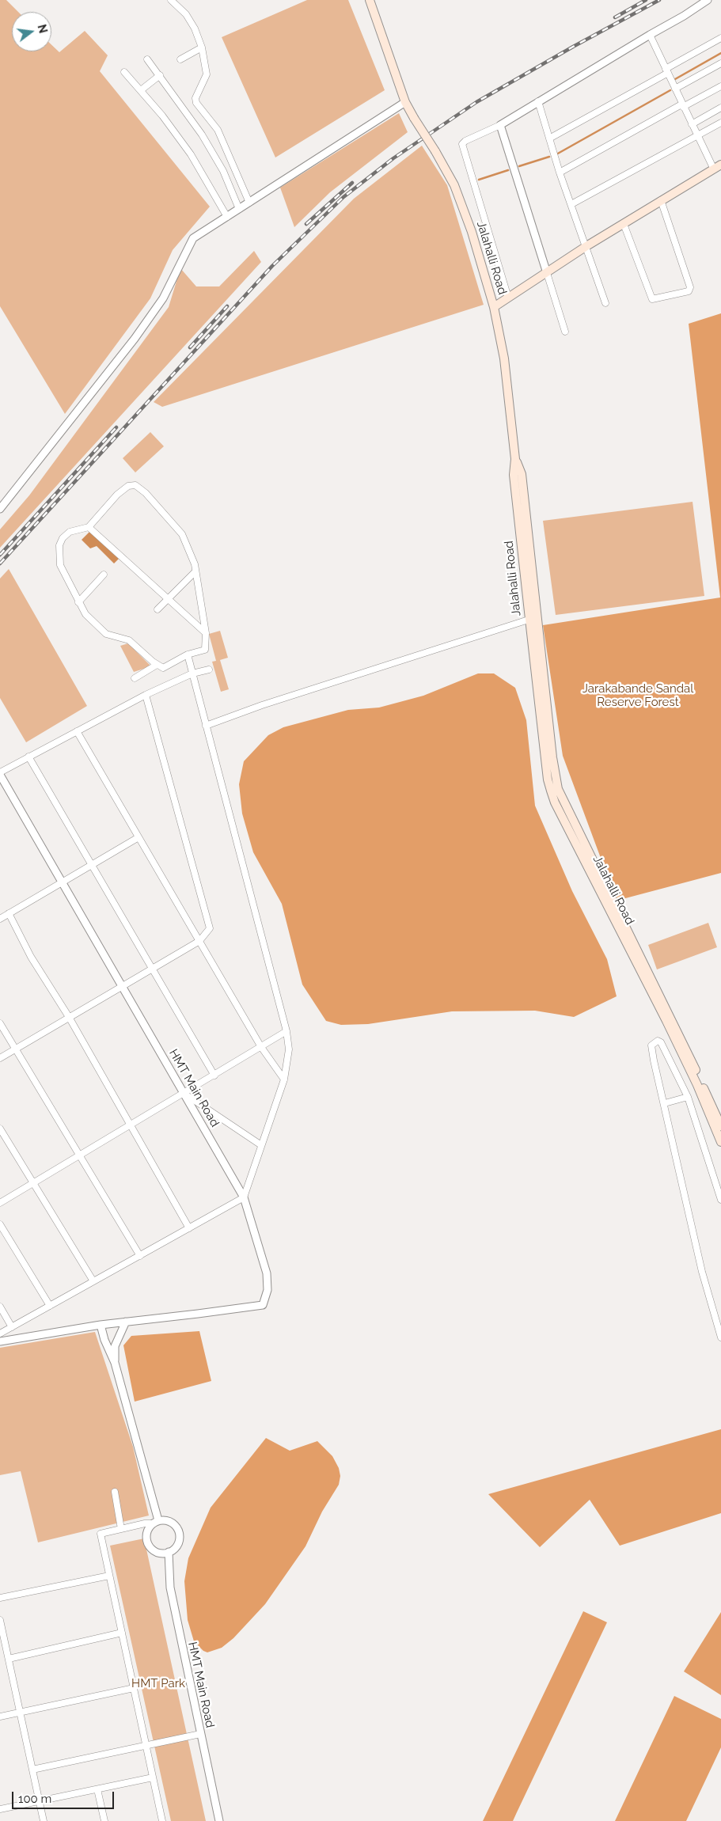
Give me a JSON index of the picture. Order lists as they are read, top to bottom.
{
  "streets": {
    "main road": ["Jalahalli Road"],
    "street": ["HMT Main Road"]
  },
  "parks": ["Jarakabande Sandal Reserve Forest", "HMT Park"],
  "scale_bar": "100 m",
  "north": "right"
}
